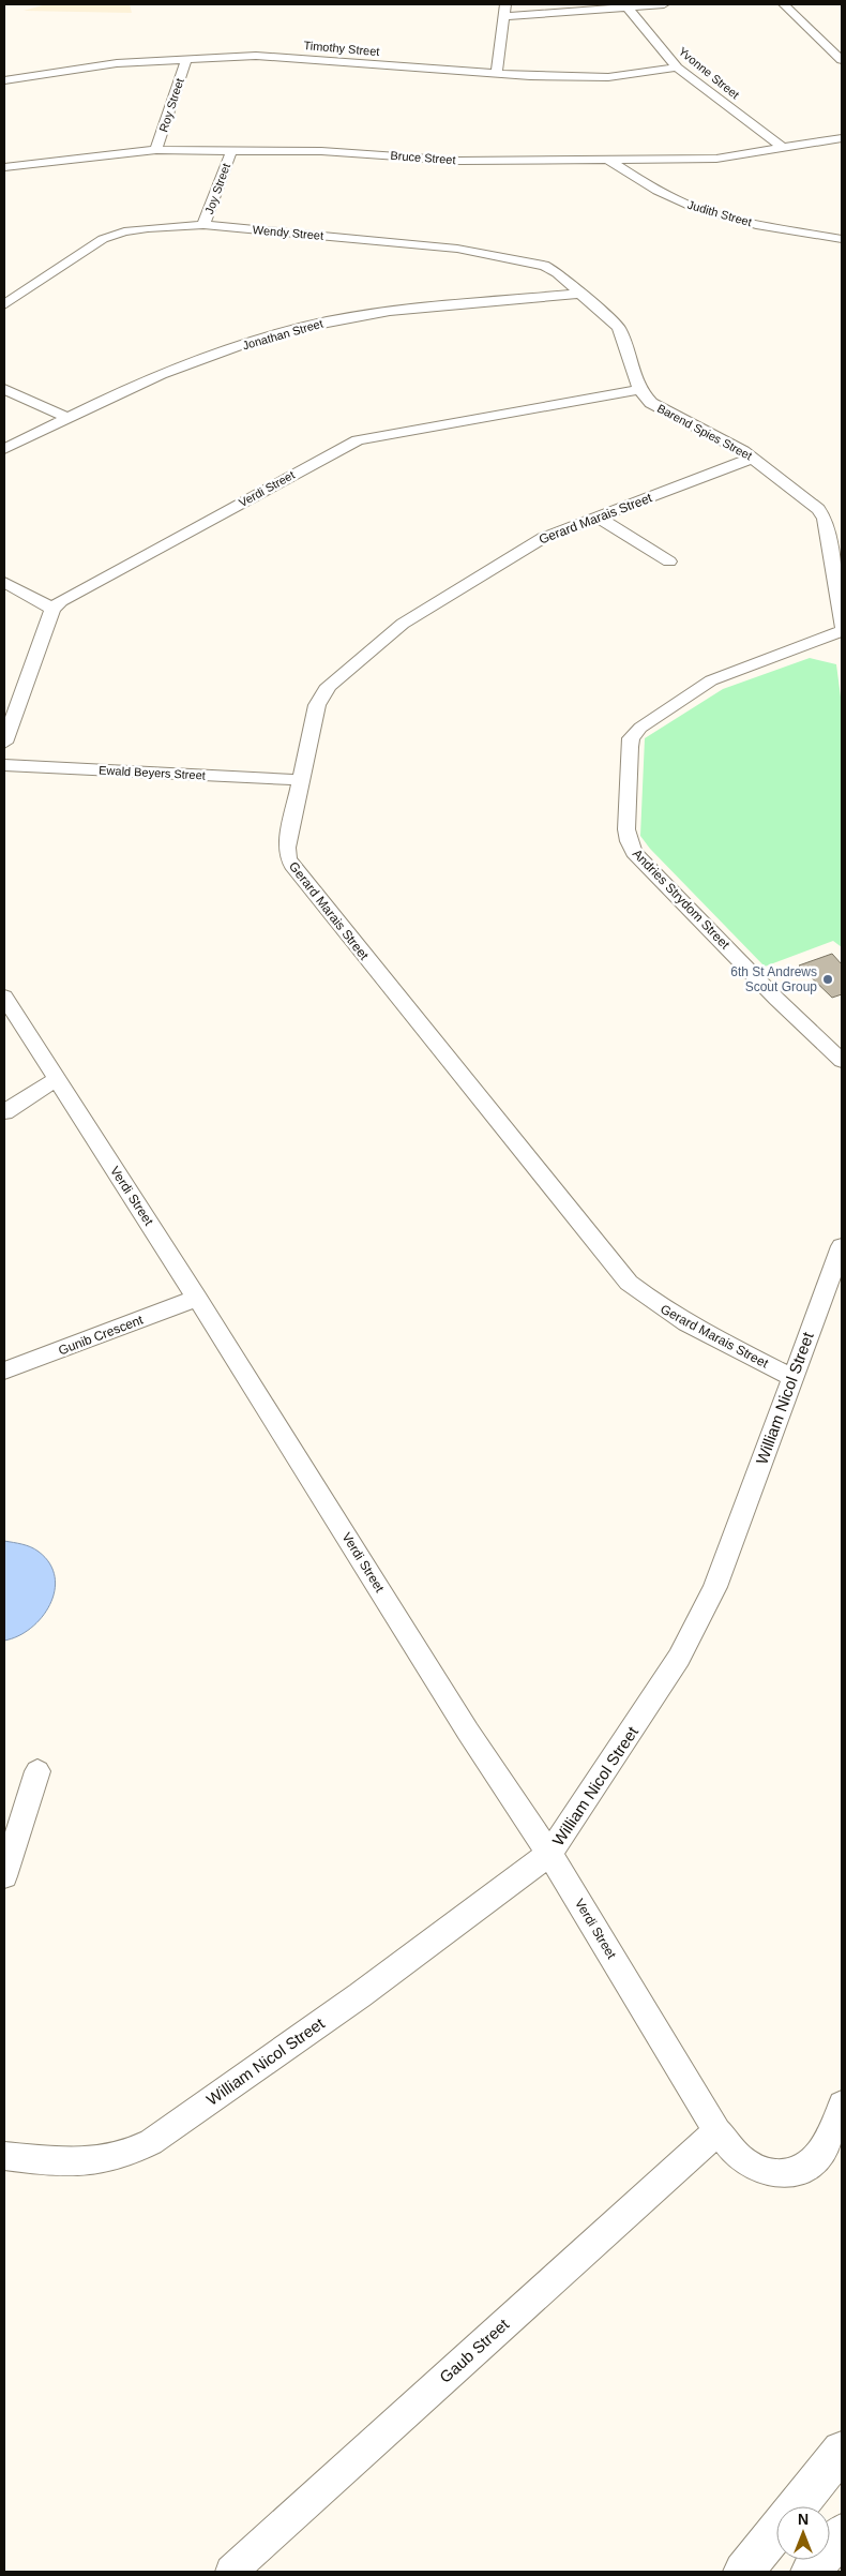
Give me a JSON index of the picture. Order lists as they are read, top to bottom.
{
  "streets": {
    "street": [
      "Timothy Street",
      "Yvonne Street",
      "Roy Street",
      "Bruce Street",
      "Joy Street",
      "Judith Street",
      "Wendy Street",
      "Jonathan Street",
      "Barend Spies Street",
      "Verdi Street",
      "Gerard Marais Street",
      "Ewald Beyers Street",
      "Andries Strydom Street",
      "Gunib Crescent",
      "William Nicol Street",
      "Gaub Street"
    ]
  },
  "crossings": [
    ["Timothy Street", "Yvonne Street"],
    ["Timothy Street", "Roy Street"],
    ["Yvonne Street", "Bruce Street"],
    ["Roy Street", "Bruce Street"],
    ["Bruce Street", "Joy Street"],
    ["Bruce Street", "Judith Street"],
    ["Joy Street", "Wendy Street"],
    ["Wendy Street", "Jonathan Street"],
    ["Wendy Street", "Barend Spies Street"],
    ["Jonathan Street", "Barend Spies Street"],
    ["Barend Spies Street", "Verdi Street"],
    ["Barend Spies Street", "Gerard Marais Street"],
    ["Verdi Street", "Gunib Crescent"],
    ["Verdi Street", "William Nicol Street"],
    ["Verdi Street", "Gaub Street"],
    ["Gerard Marais Street", "Ewald Beyers Street"],
    ["Gerard Marais Street", "William Nicol Street"]
  ],
  "places": ["6th St Andrews Scout Group"],
  "north": "top"
}
